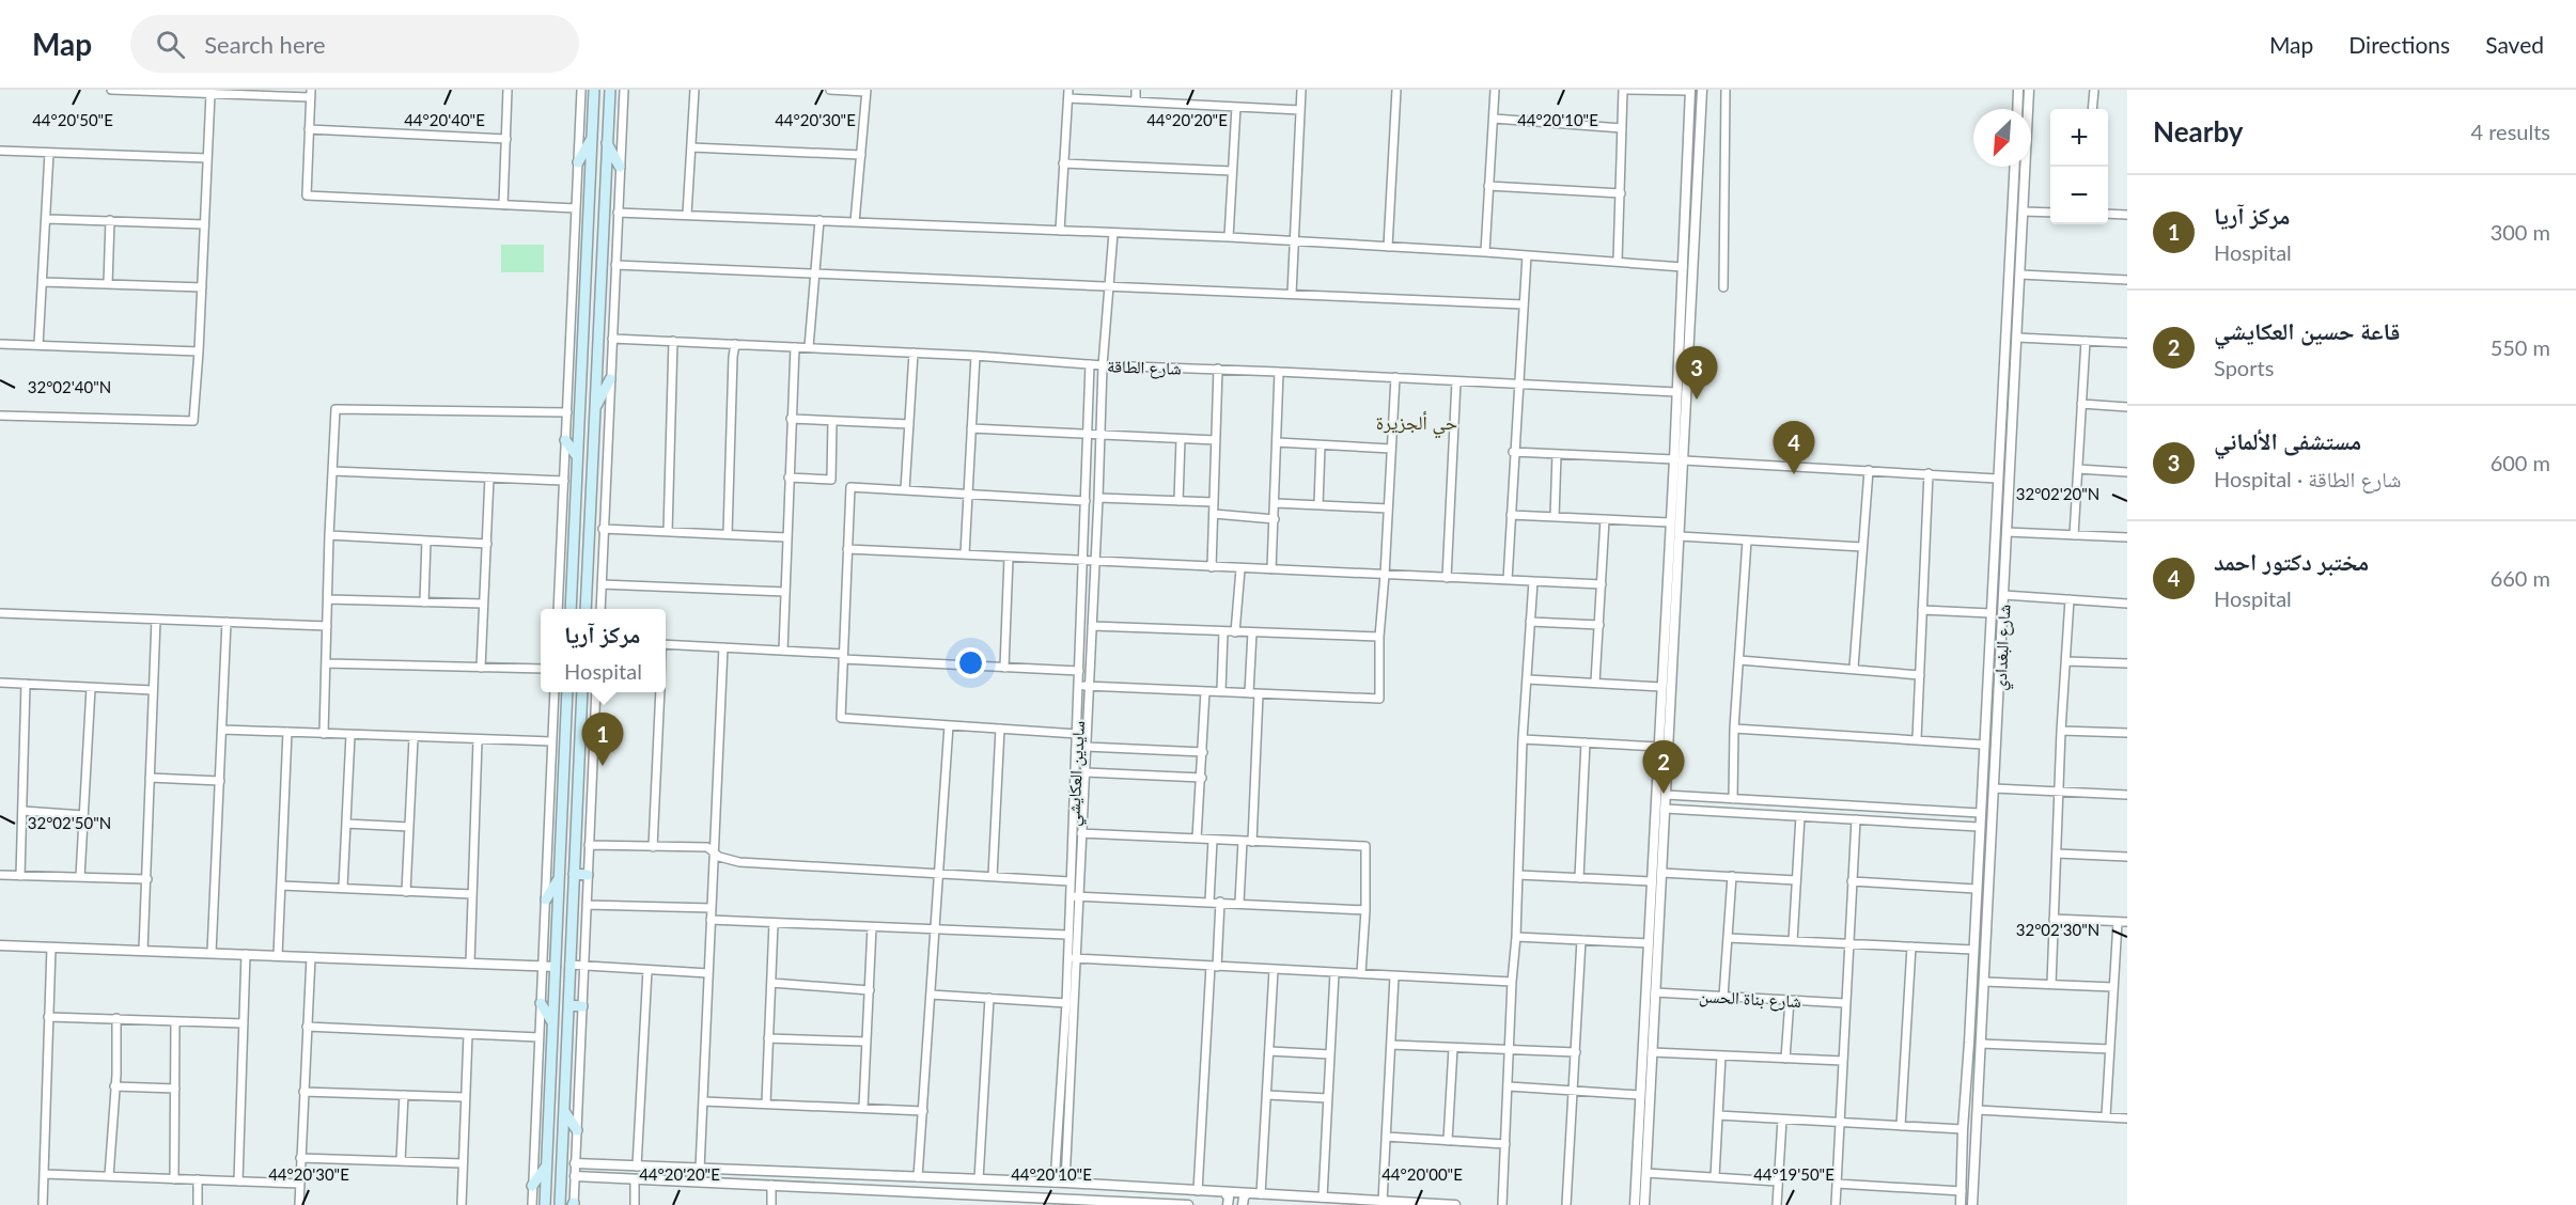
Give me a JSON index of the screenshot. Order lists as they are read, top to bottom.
{
  "streets": {
    "street": [
      "شارع الطاقة",
      "شارع البغدادي",
      "سايدين العكايشي",
      "شارع بناة الحسن"
    ]
  },
  "crossings": [
    ["شارع الطاقة", "سايدين العكايشي"]
  ],
  "districts": ["حي ألجزيرة"],
  "north": "bottom left",
  "page": {
    "header": "Map",
    "search": "Search here",
    "nav": ["Map", "Directions", "Saved"],
    "heading": ["Nearby", "4 results"],
    "map_buttons": ["+", "−"],
    "list": [
      {
        "mark": "1",
        "name": "مركز آريا",
        "note": "Hospital",
        "value": "300 m"
      },
      {
        "mark": "2",
        "name": "قاعة حسين العكايشي",
        "note": "Sports",
        "value": "550 m"
      },
      {
        "mark": "3",
        "name": "مستشفى الألماني",
        "note": "Hospital · شارع الطاقة",
        "value": "600 m"
      },
      {
        "mark": "4",
        "name": "مختبر دكتور احمد",
        "note": "Hospital",
        "value": "660 m"
      }
    ],
    "pins": [
      "3",
      "4",
      "1",
      "2"
    ],
    "popup": ["مركز آريا", "Hospital"]
  },
  "coordinates": [
    "44°20'50\"E",
    "44°20'40\"E",
    "44°20'30\"E",
    "44°20'20\"E",
    "44°20'10\"E",
    "32°02'40\"N",
    "32°02'20\"N",
    "32°02'50\"N",
    "32°02'30\"N",
    "44°19'50\"E",
    "44°20'00\"E"
  ]
}
